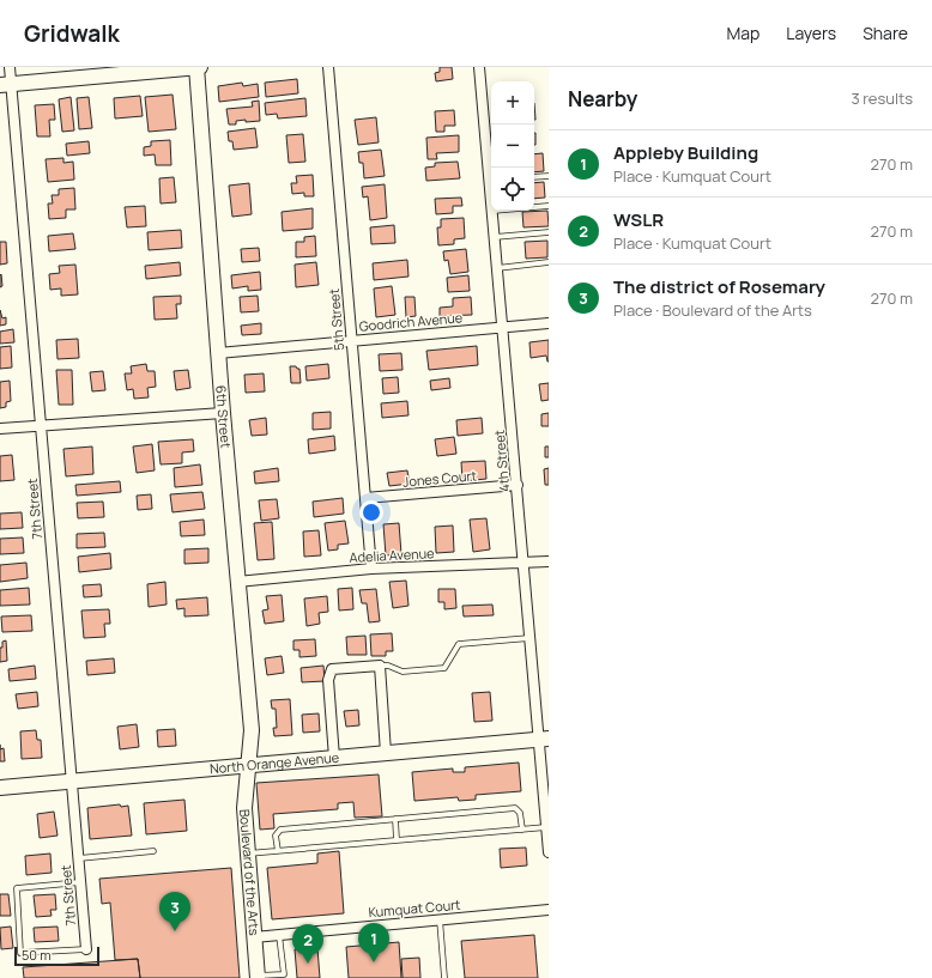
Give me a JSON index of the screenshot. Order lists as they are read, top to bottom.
{
  "streets": {
    "street": [
      "5th Street",
      "Goodrich Avenue",
      "6th Street",
      "4th Street",
      "Jones Court",
      "7th Street",
      "Adelia Avenue",
      "North Orange Avenue",
      "Boulevard of the Arts",
      "Kumquat Court"
    ]
  },
  "crossings": [
    ["5th Street", "Goodrich Avenue"],
    ["5th Street", "Jones Court"],
    ["5th Street", "Adelia Avenue"],
    ["Goodrich Avenue", "6th Street"],
    ["Goodrich Avenue", "4th Street"],
    ["6th Street", "Adelia Avenue"],
    ["6th Street", "North Orange Avenue"],
    ["6th Street", "Boulevard of the Arts"],
    ["4th Street", "Jones Court"],
    ["4th Street", "Adelia Avenue"],
    ["4th Street", "North Orange Avenue"],
    ["7th Street", "North Orange Avenue"],
    ["North Orange Avenue", "Boulevard of the Arts"],
    ["Boulevard of the Arts", "Kumquat Court"]
  ],
  "scale_bar": "50 m",
  "page": {
    "header": "Gridwalk",
    "nav": ["Map", "Layers", "Share"],
    "heading": ["Nearby", "3 results"],
    "map_buttons": ["+", "−"],
    "list": [
      {
        "mark": "1",
        "name": "Appleby Building",
        "note": "Place · Kumquat Court",
        "value": "270 m"
      },
      {
        "mark": "2",
        "name": "WSLR",
        "note": "Place · Kumquat Court",
        "value": "270 m"
      },
      {
        "mark": "3",
        "name": "The district of Rosemary",
        "note": "Place · Boulevard of the Arts",
        "value": "270 m"
      }
    ],
    "pins": ["3", "1", "2"],
    "scale": "50 m"
  }
}
